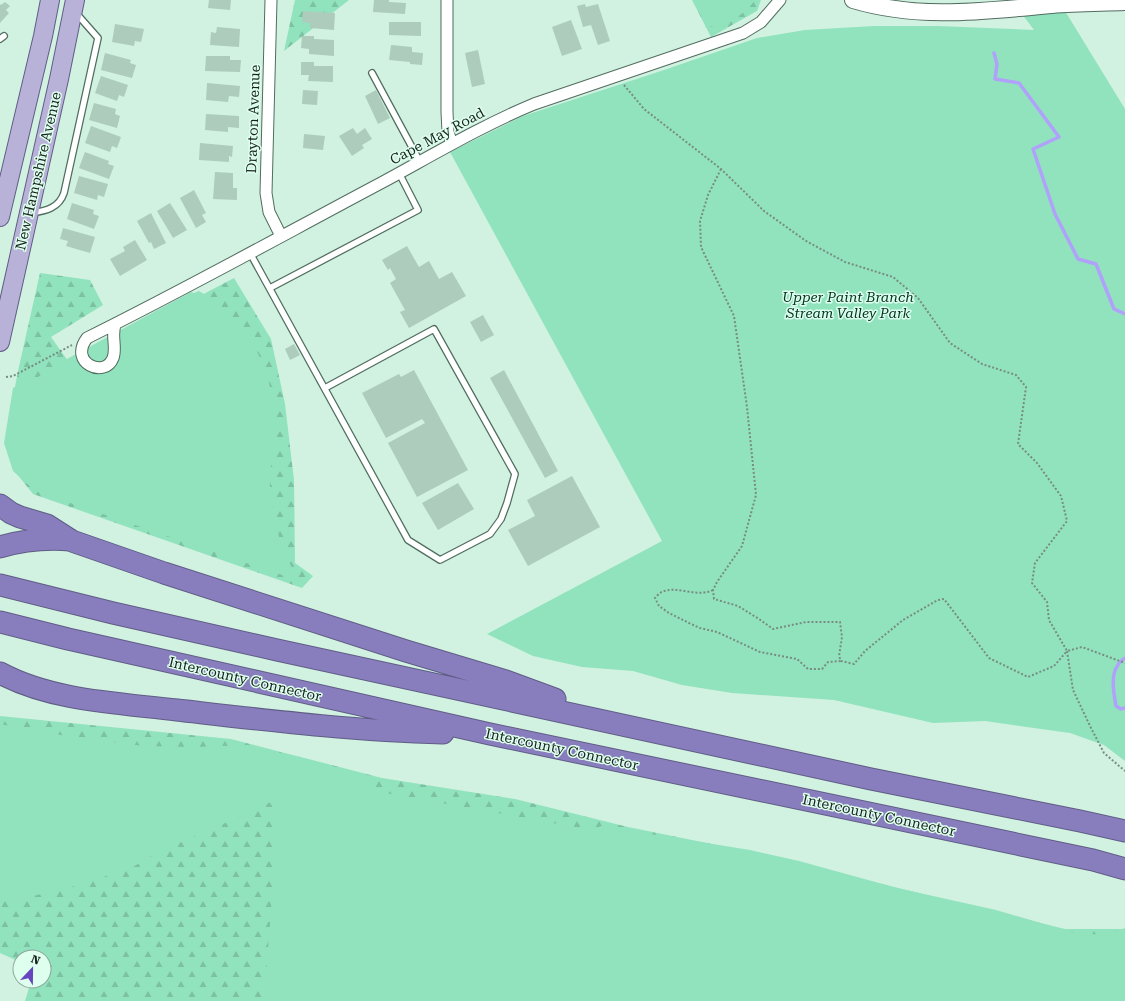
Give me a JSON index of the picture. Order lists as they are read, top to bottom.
{
  "streets": {
    "highway": ["Intercounty Connector"],
    "main road": ["New Hampshire Avenue"],
    "street": ["Drayton Avenue", "Cape May Road"]
  },
  "crossings": [
    ["Drayton Avenue", "Cape May Road"]
  ],
  "parks": ["Upper Paint Branch Stream Valley Park"],
  "north": "top"
}
